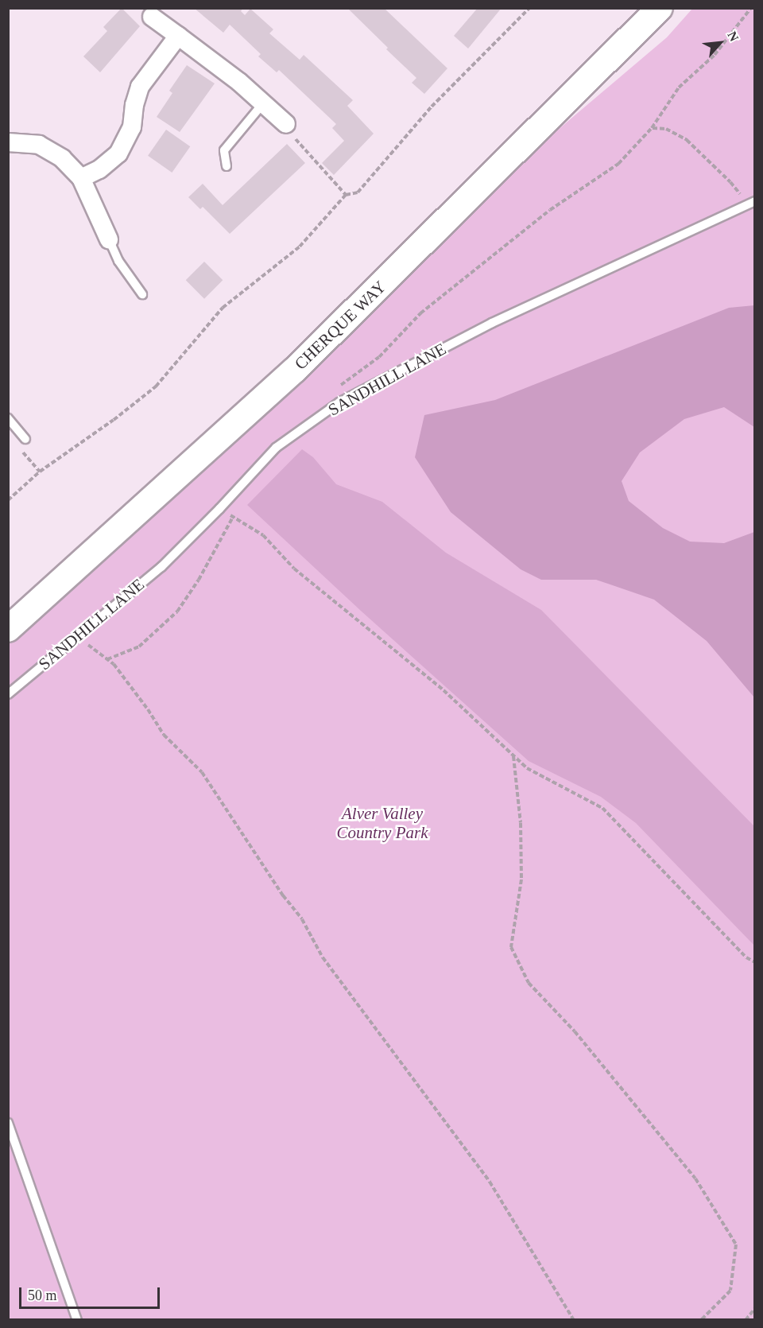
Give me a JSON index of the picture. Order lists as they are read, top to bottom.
{
  "streets": {
    "street": ["CHERQUE WAY"],
    "lane": ["SANDHILL LANE"]
  },
  "parks": ["Alver Valley Country Park"],
  "scale_bar": "50 m",
  "north": "top right"
}
